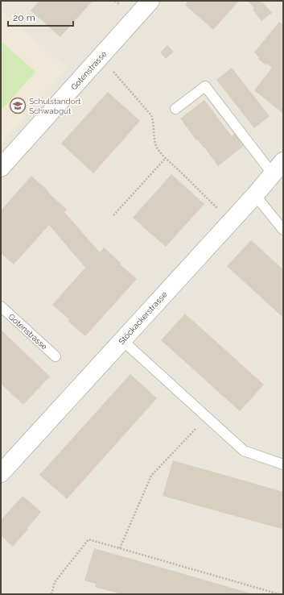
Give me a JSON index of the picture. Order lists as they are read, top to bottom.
{
  "streets": {
    "street": ["Gotenstrasse", "Stöckackerstrasse"]
  },
  "places": {
    "school or university": ["Schulstandort Schwabgut"]
  },
  "scale_bar": "20 m"
}
